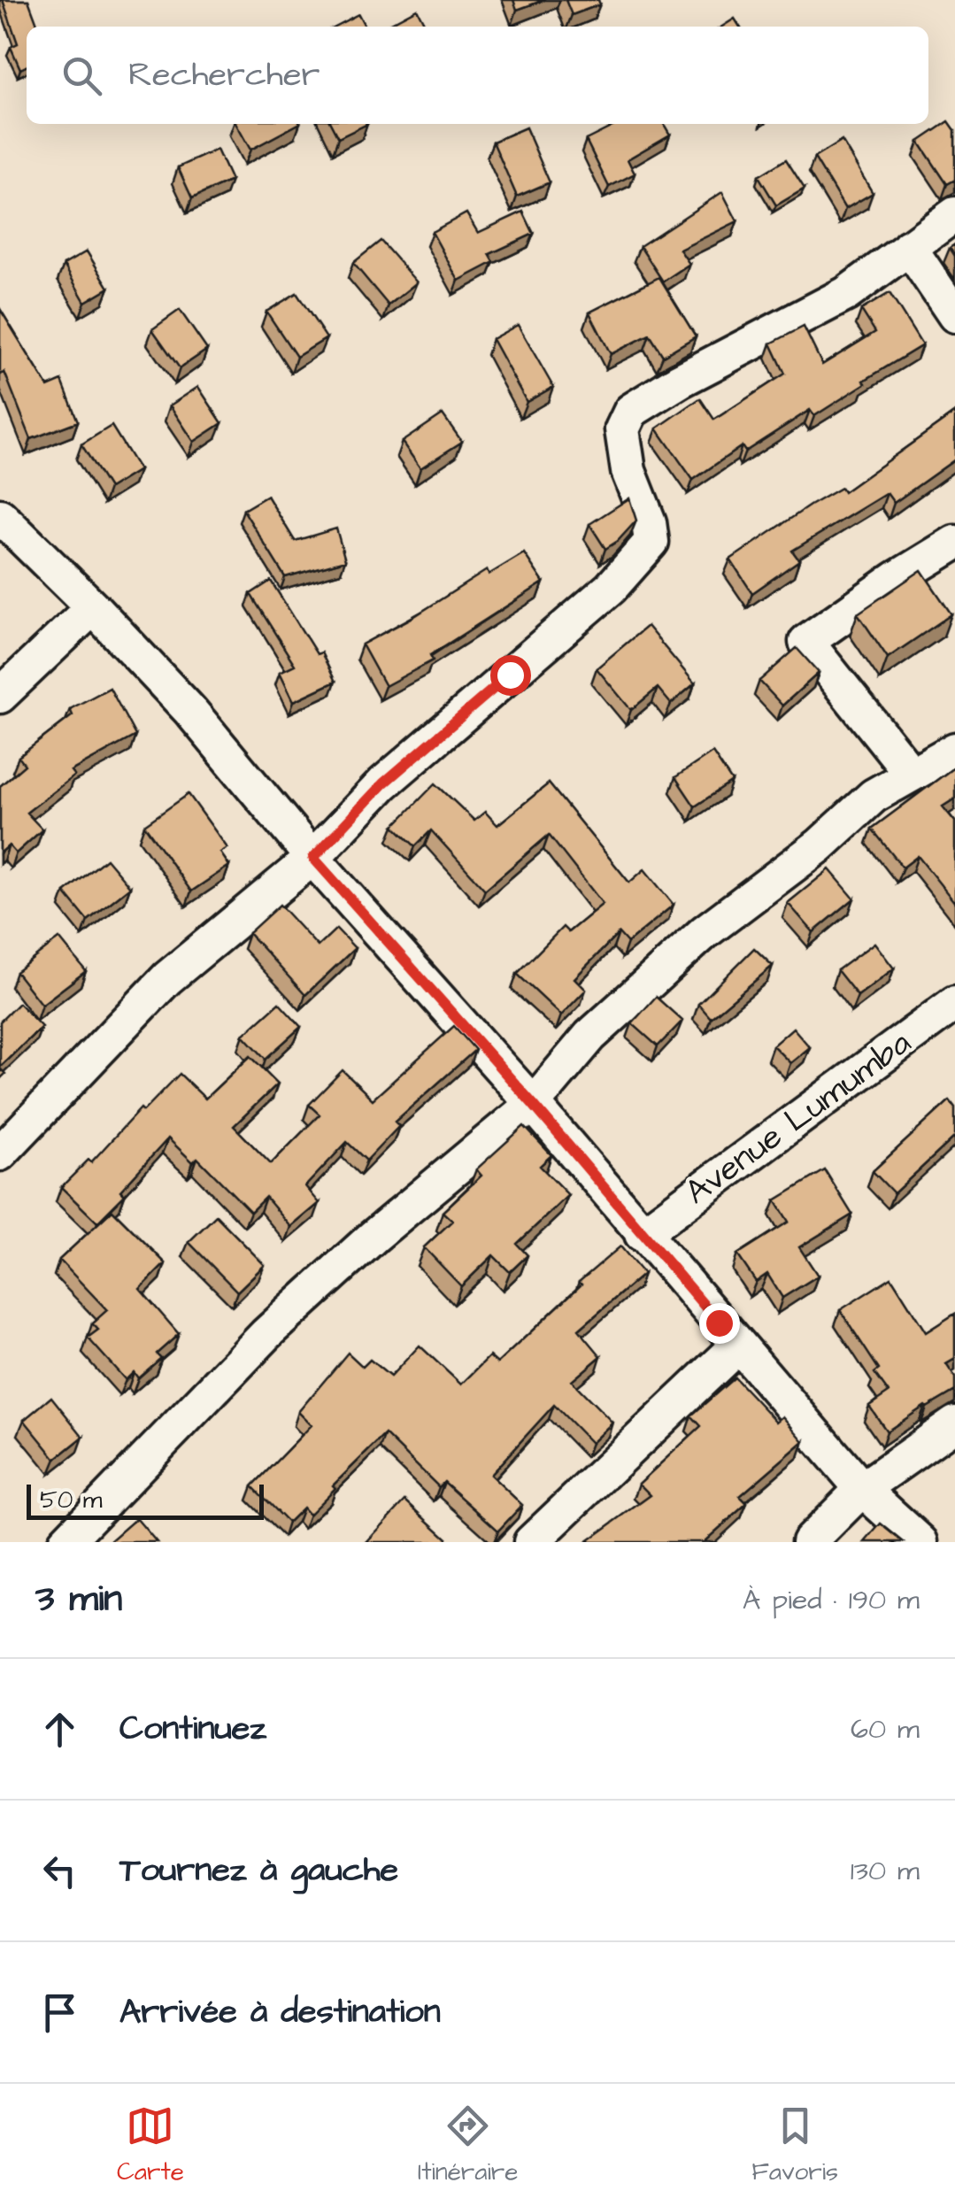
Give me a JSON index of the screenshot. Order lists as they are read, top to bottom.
{
  "streets": {
    "street": ["Avenue Lumumba"]
  },
  "scale_bar": "50 m",
  "page": {
    "search": "Rechercher",
    "scale": "50 m",
    "heading": ["3 min", "À pied · 190 m"],
    "list": [
      ["Continuez", "60 m"],
      ["Tournez à gauche", "130 m"],
      "Arrivée à destination"
    ],
    "nav": ["Carte", "Itinéraire", "Favoris"]
  }
}
